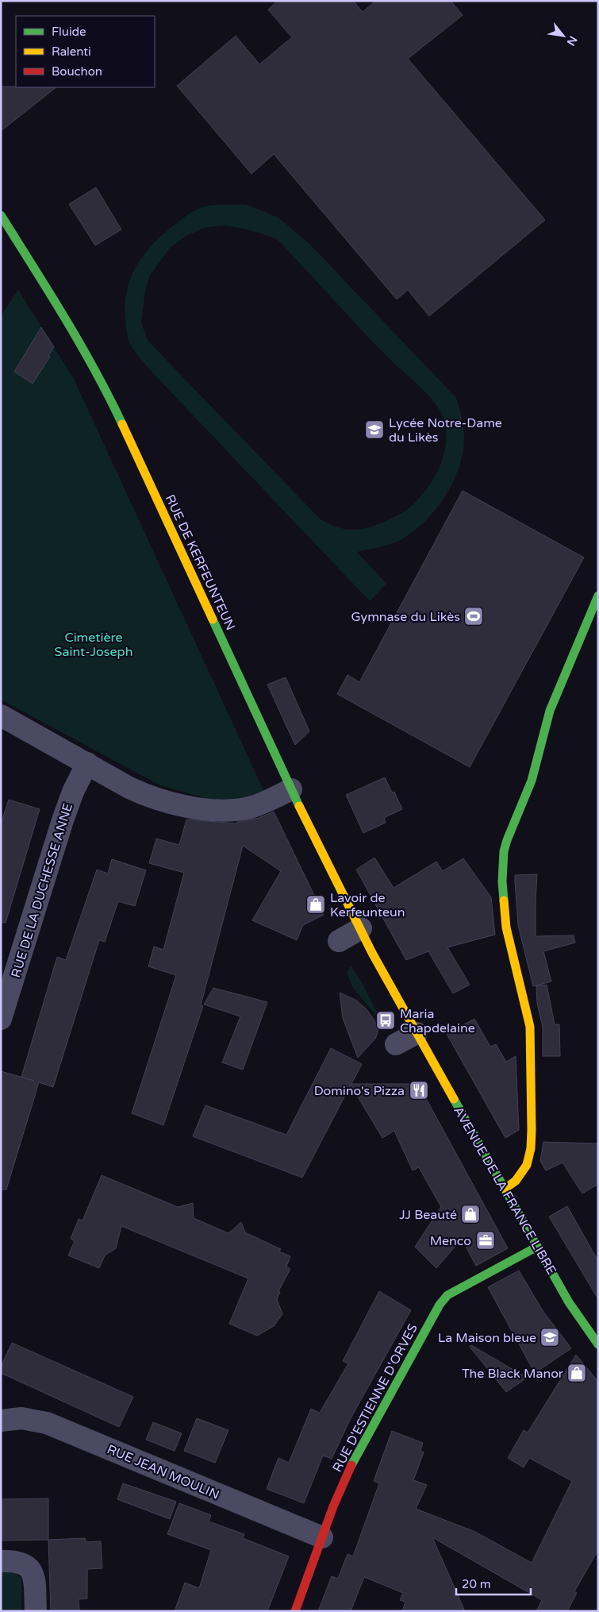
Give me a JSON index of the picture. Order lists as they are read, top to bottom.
{
  "streets": {
    "main road": ["RUE DE KERFEUNTEUN", "AVENUE DE LA FRANCE LIBRE", "RUE D'ESTIENNE D'ORVES"],
    "street": ["RUE DE LA DUCHESSE ANNE", "RUE JEAN MOULIN"]
  },
  "crossings": [
    ["RUE DE KERFEUNTEUN", "AVENUE DE LA FRANCE LIBRE"],
    ["AVENUE DE LA FRANCE LIBRE", "RUE D'ESTIENNE D'ORVES"],
    ["RUE D'ESTIENNE D'ORVES", "RUE JEAN MOULIN"]
  ],
  "parks": ["Cimetière Saint-Joseph"],
  "places": {
    "school or university": ["Lycée Notre-Dame du Likès", "La Maison bleue"],
    "sports": ["Gymnase du Likès"],
    "shop": ["Lavoir de Kerfeunteun", "JJ Beauté", "The Black Manor"],
    "bus stop": ["Maria Chapdelaine"],
    "restaurant": ["Domino's Pizza"],
    "office": ["Menco"]
  },
  "legend": ["Fluide", "Ralenti", "Bouchon"],
  "scale_bar": "20 m",
  "north": "bottom right"
}
